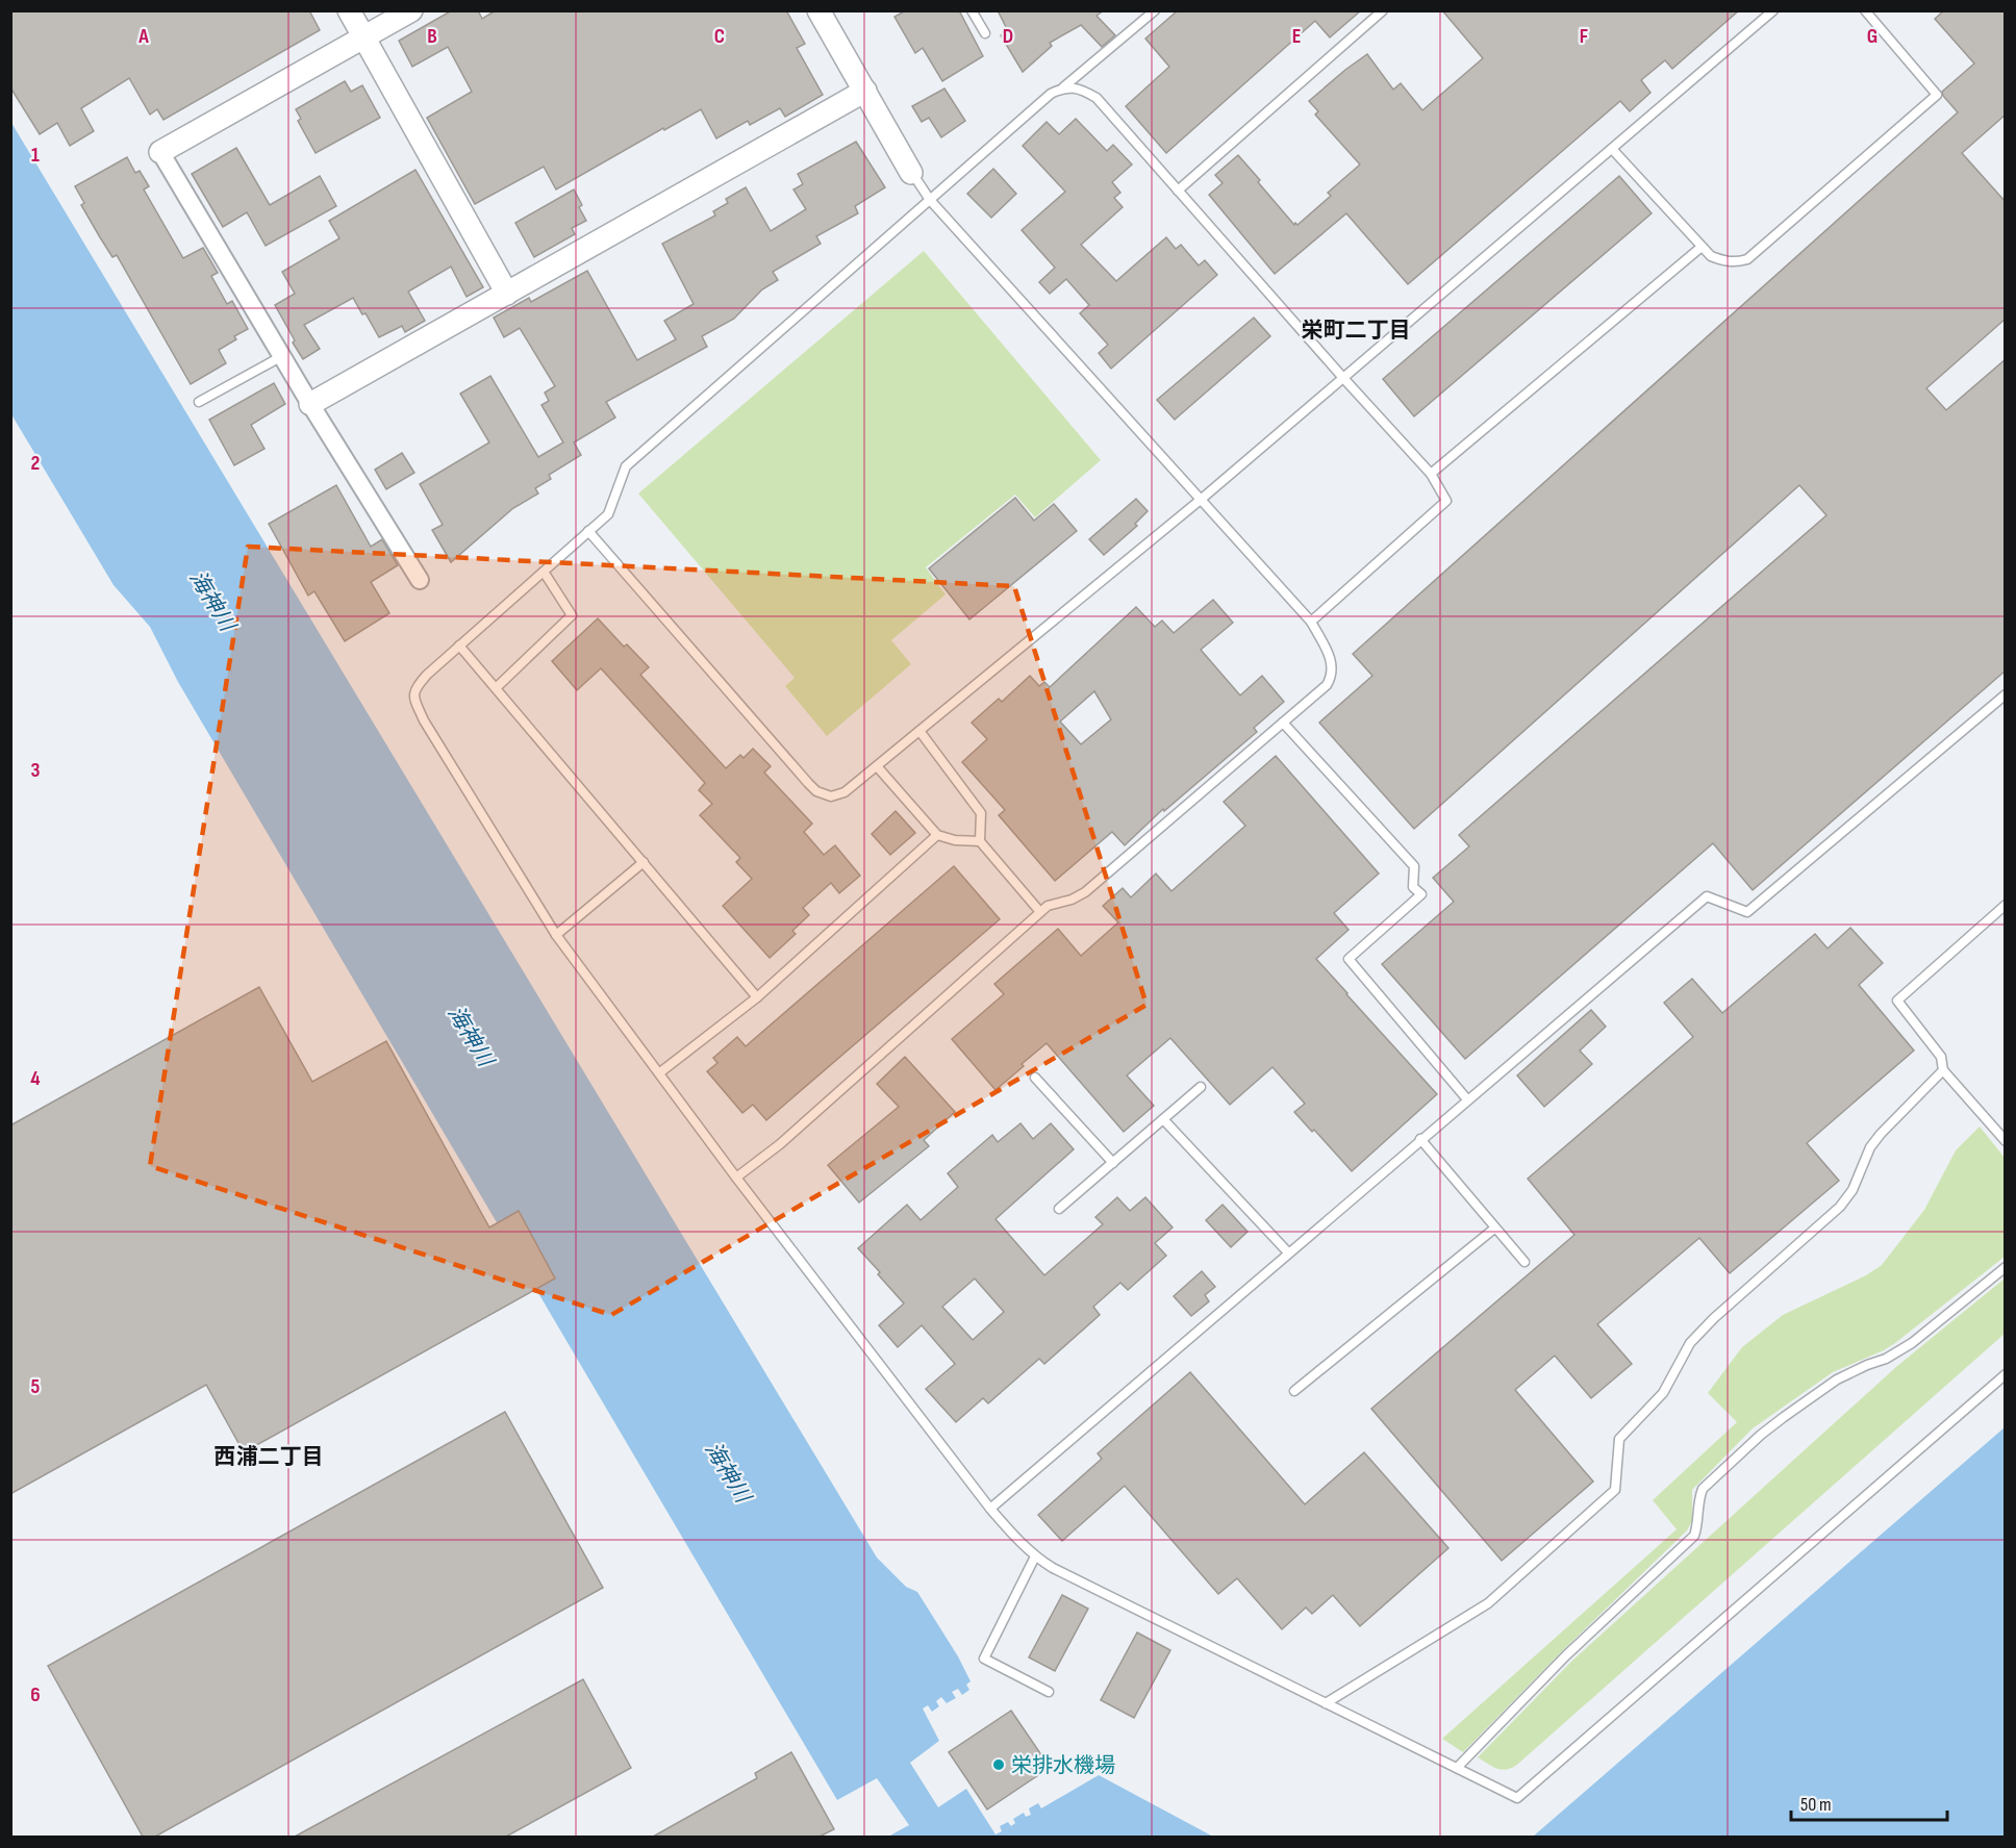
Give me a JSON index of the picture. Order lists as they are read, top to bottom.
{
  "districts": ["栄町二丁目", "西浦二丁目"],
  "water": ["海神川"],
  "places": ["栄排水機場"],
  "scale_bar": "50 m",
  "grid": {
    "columns": [
      "A",
      "B",
      "C",
      "D",
      "E",
      "F",
      "G"
    ],
    "rows": [
      "1",
      "2",
      "3",
      "4",
      "5",
      "6"
    ]
  }
}
